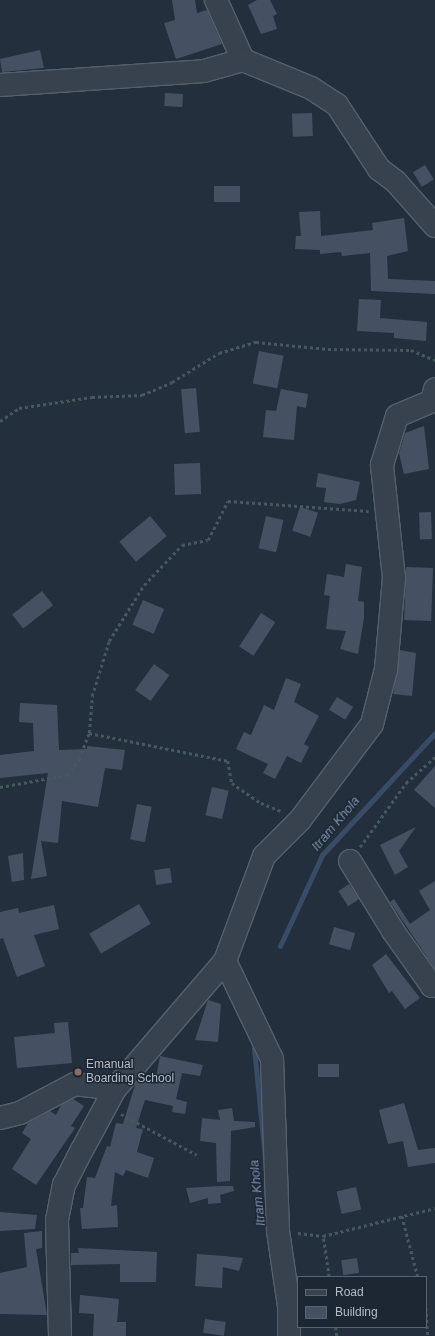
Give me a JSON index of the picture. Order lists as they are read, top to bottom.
{
  "water": ["Itram Khola"],
  "places": ["Emanual Boarding School"],
  "legend": ["Road", "Building"]
}
